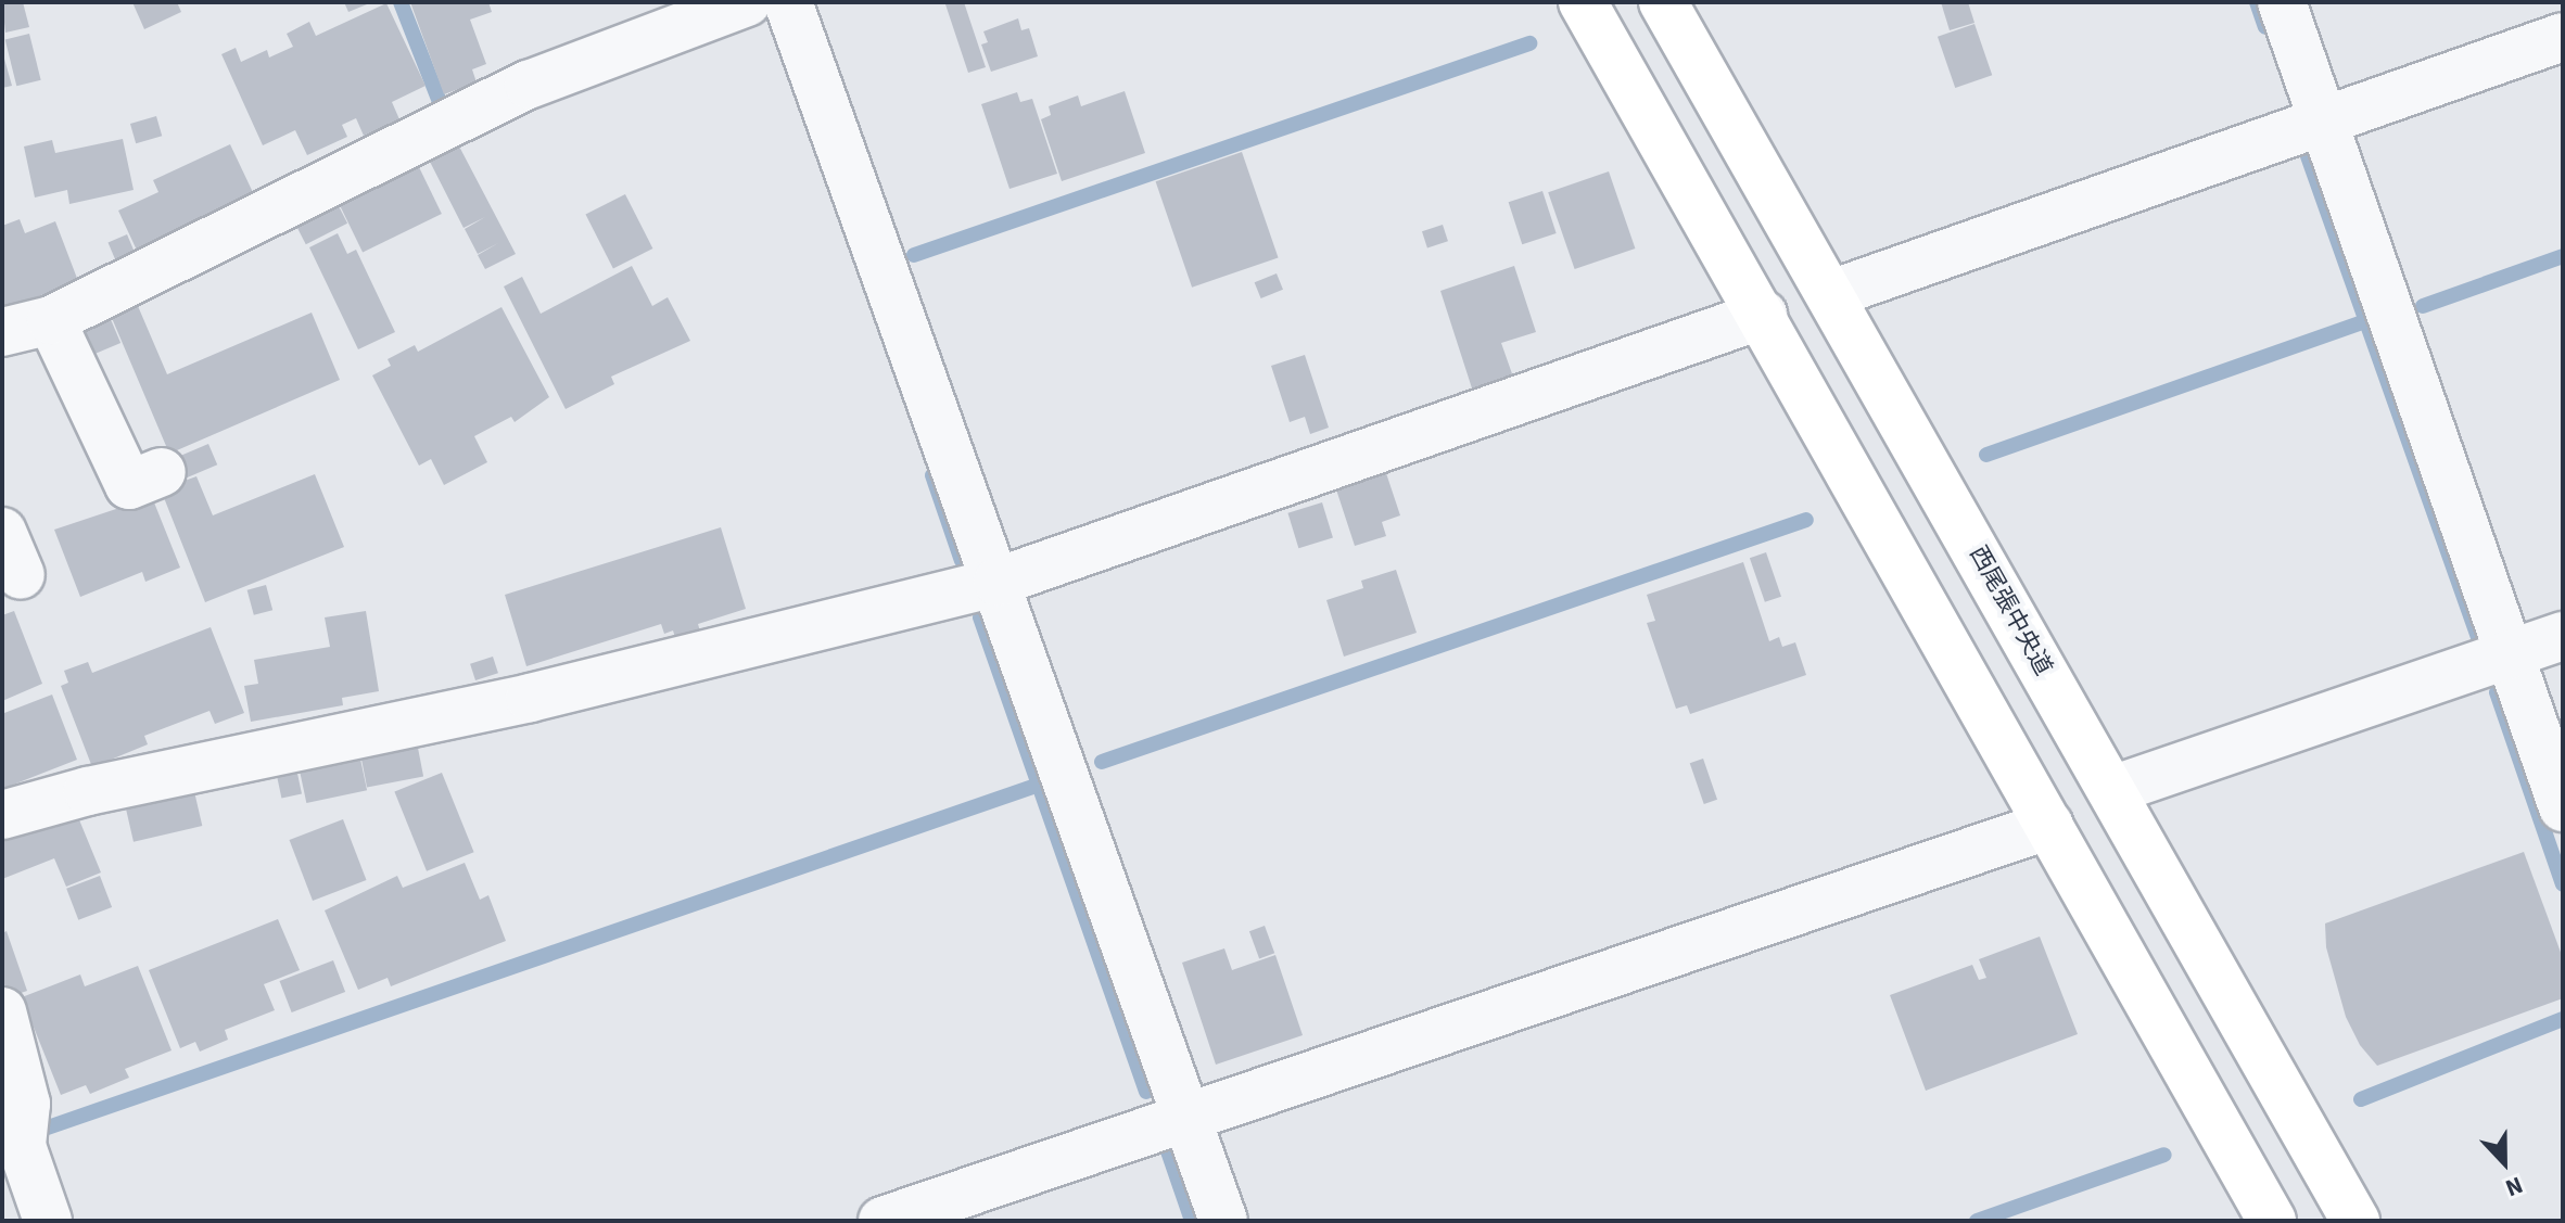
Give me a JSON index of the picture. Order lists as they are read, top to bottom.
{
  "streets": {
    "main road": ["西尾張中央道"]
  },
  "north": "bottom"
}
